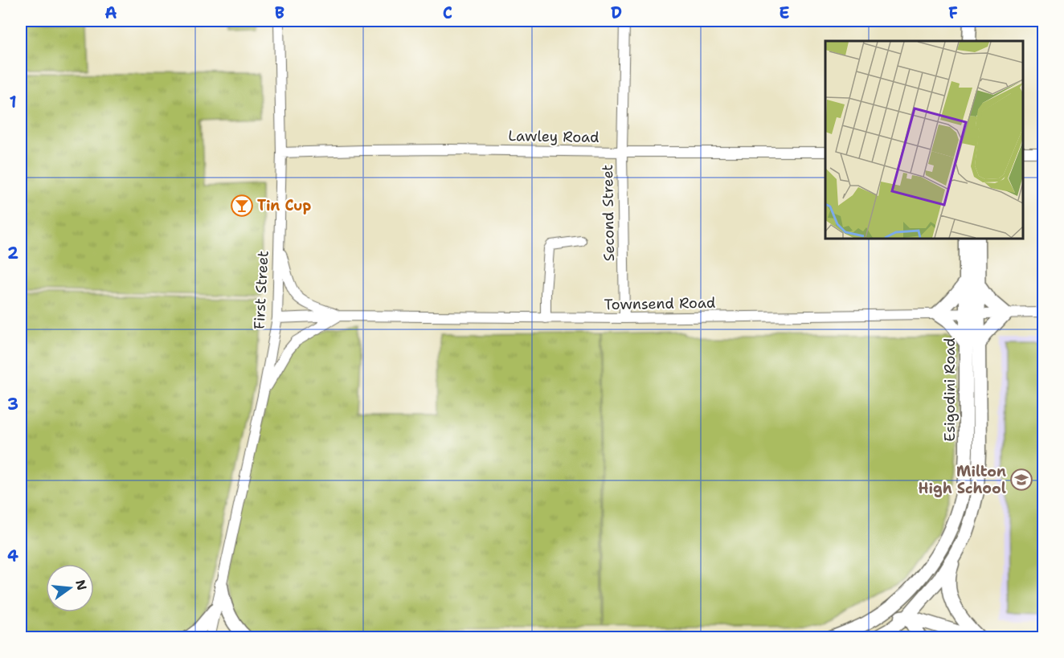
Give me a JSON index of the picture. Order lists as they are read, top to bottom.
{
  "streets": {
    "main road": ["Esigodini Road"],
    "street": [
      "Lawley Road",
      "Second Street",
      "First Street",
      "Townsend Road"
    ]
  },
  "crossings": [
    ["Lawley Road", "Second Street"],
    ["Lawley Road", "First Street"],
    ["Second Street", "Townsend Road"],
    ["First Street", "Townsend Road"],
    ["Townsend Road", "Esigodini Road"]
  ],
  "places": {
    "bar": ["Tin Cup"],
    "school or university": ["Milton High School"]
  },
  "north": "right",
  "grid": {
    "columns": [
      "A",
      "B",
      "C",
      "D",
      "E",
      "F"
    ],
    "rows": [
      "1",
      "2",
      "3",
      "4"
    ]
  }
}
